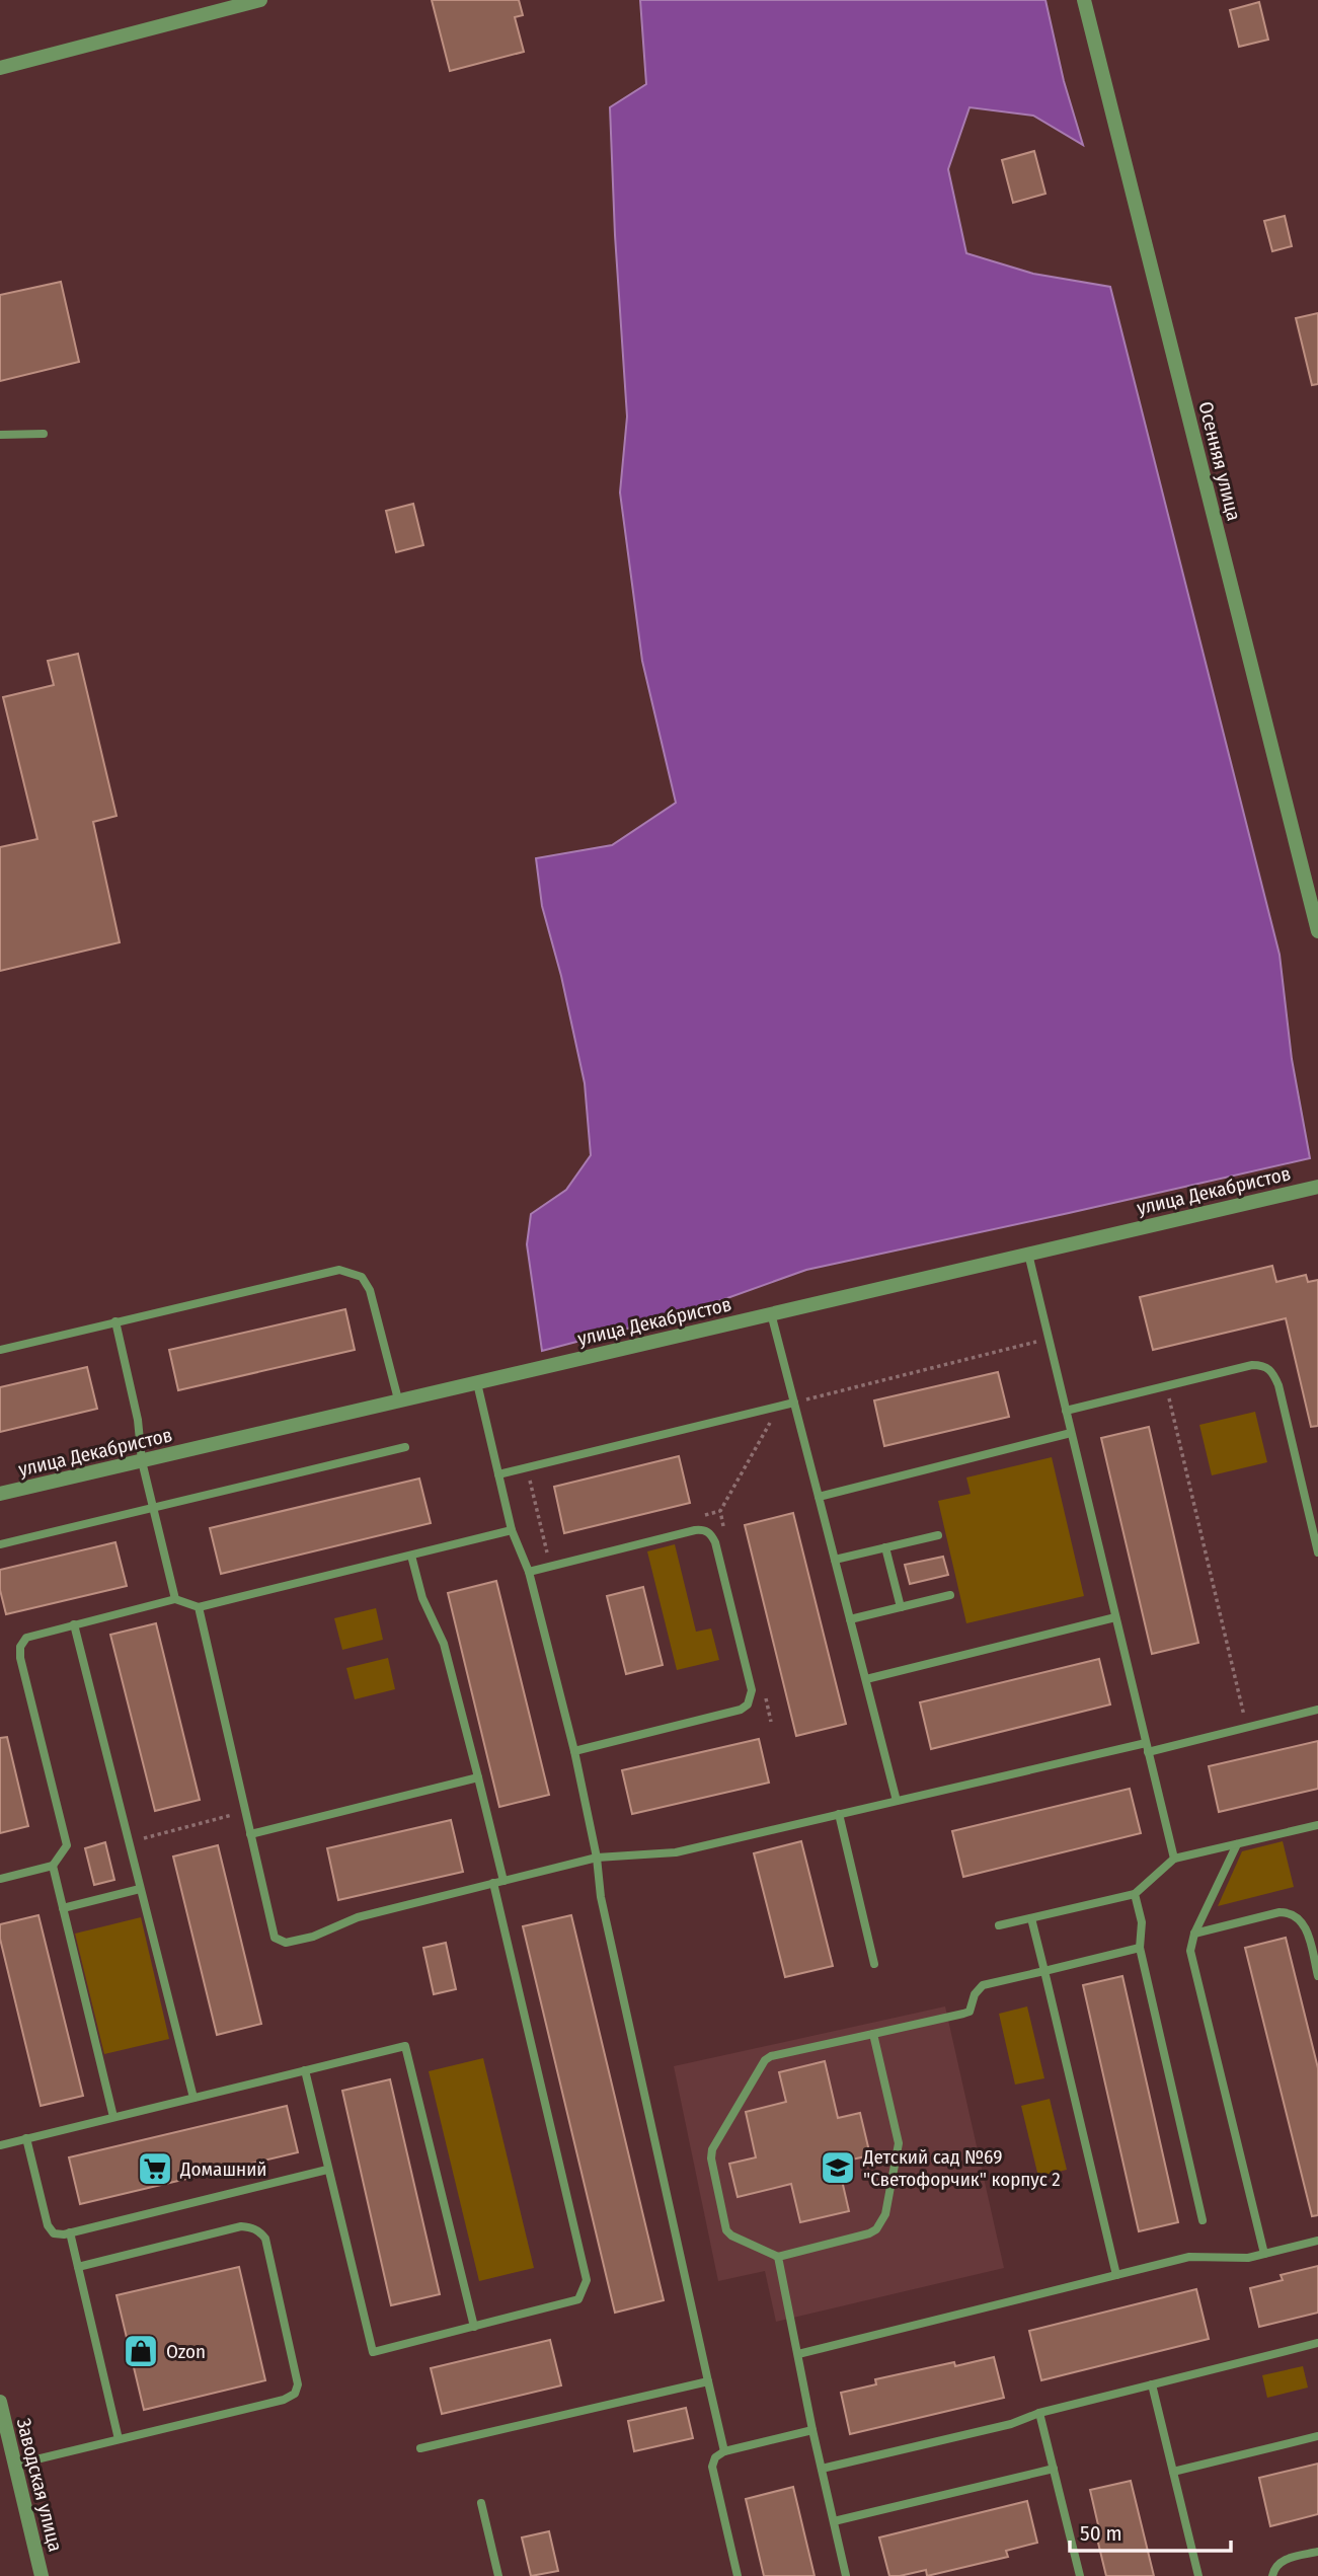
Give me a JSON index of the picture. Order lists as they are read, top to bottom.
{
  "streets": {
    "street": ["Осенняя улица", "улица Декабристов", "Заводская улица"]
  },
  "places": {
    "school or university": ["Детский сад №69 \"Светофорчик\" корпус 2"],
    "supermarket": ["Домашний"],
    "shop": ["Ozon"]
  },
  "scale_bar": "50 m"
}
